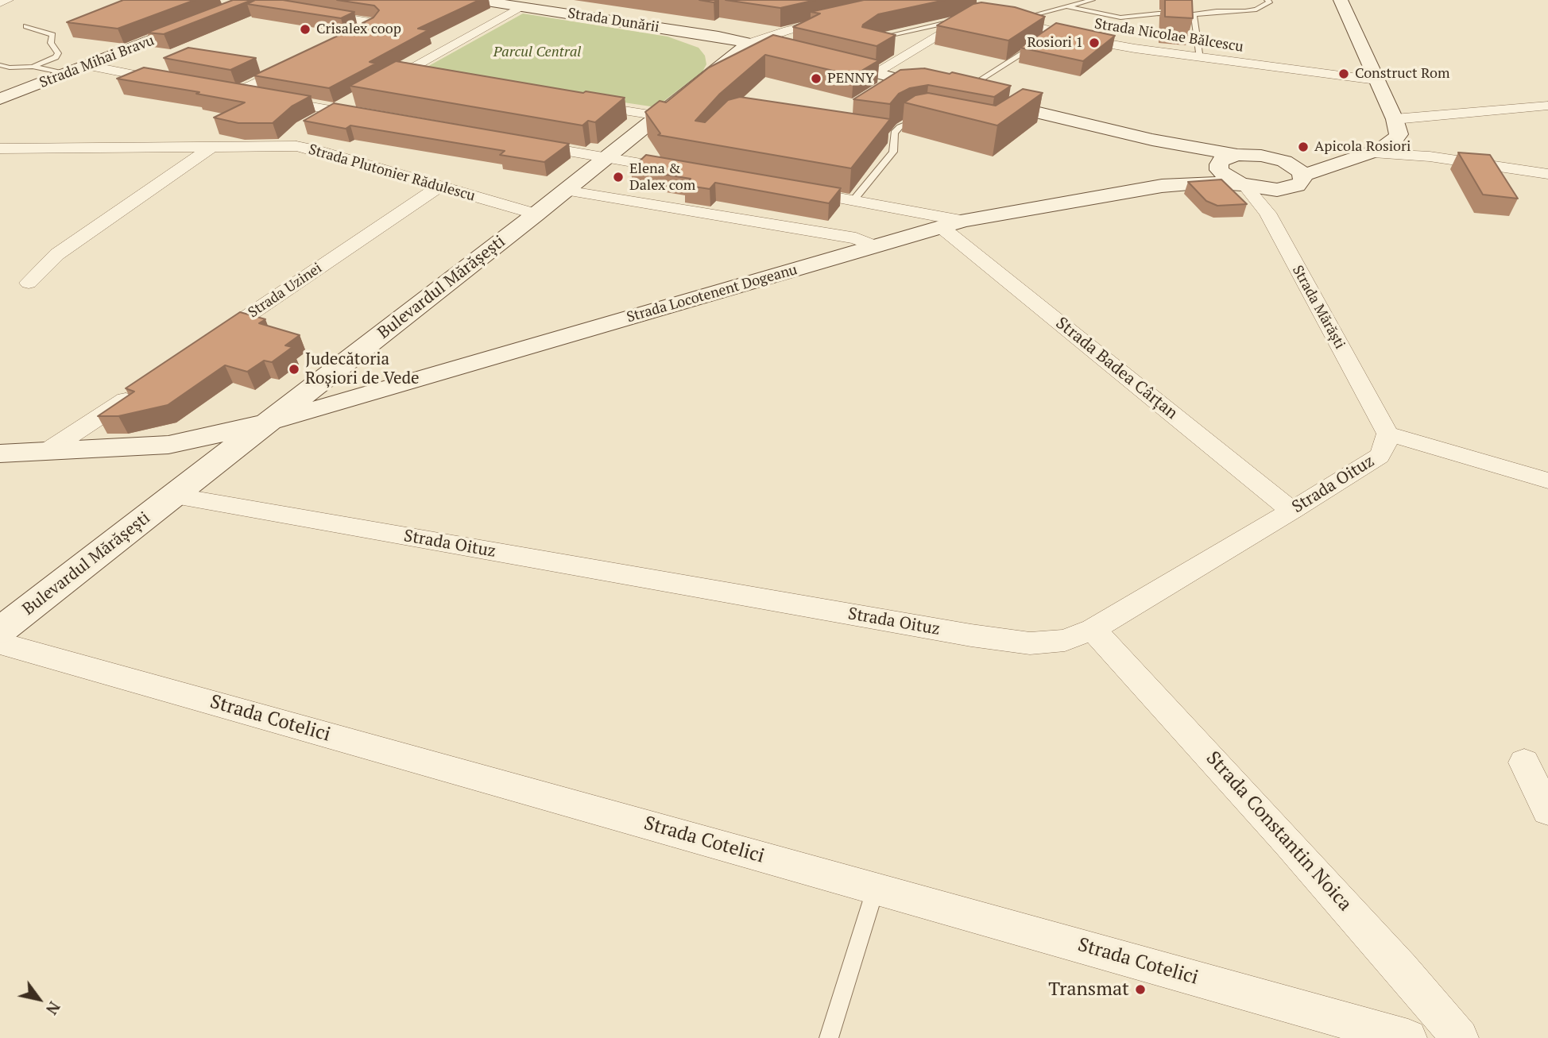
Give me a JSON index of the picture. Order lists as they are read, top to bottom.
{
  "streets": {
    "main road": [
      "Strada Dunării",
      "Strada Mihai Bravu",
      "Bulevardul Mărășești",
      "Strada Locotenent Dogeanu"
    ],
    "street": [
      "Strada Nicolae Bălcescu",
      "Strada Plutonier Rădulescu",
      "Strada Uzinei",
      "Strada Mărăști",
      "Strada Badea Cârțan",
      "Strada Oituz",
      "Strada Cotelici",
      "Strada Constantin Noica"
    ]
  },
  "crossings": [
    ["Strada Dunării", "Bulevardul Mărășești"],
    ["Strada Plutonier Rădulescu", "Bulevardul Mărășești"],
    ["Strada Plutonier Rădulescu", "Strada Uzinei"],
    ["Bulevardul Mărășești", "Strada Locotenent Dogeanu"],
    ["Bulevardul Mărășești", "Strada Oituz"],
    ["Strada Locotenent Dogeanu", "Strada Mărăști"],
    ["Strada Locotenent Dogeanu", "Strada Badea Cârțan"],
    ["Strada Mărăști", "Strada Oituz"],
    ["Strada Badea Cârțan", "Strada Oituz"],
    ["Strada Oituz", "Strada Constantin Noica"]
  ],
  "parks": ["Parcul Central"],
  "places": [
    "Crisalex coop",
    "Rosiori 1",
    "Construct Rom",
    "PENNY",
    "Apicola Rosiori",
    "Elena & Dalex com",
    "Judecătoria Roșiori de Vede",
    "Transmat"
  ],
  "north": "bottom right"
}
